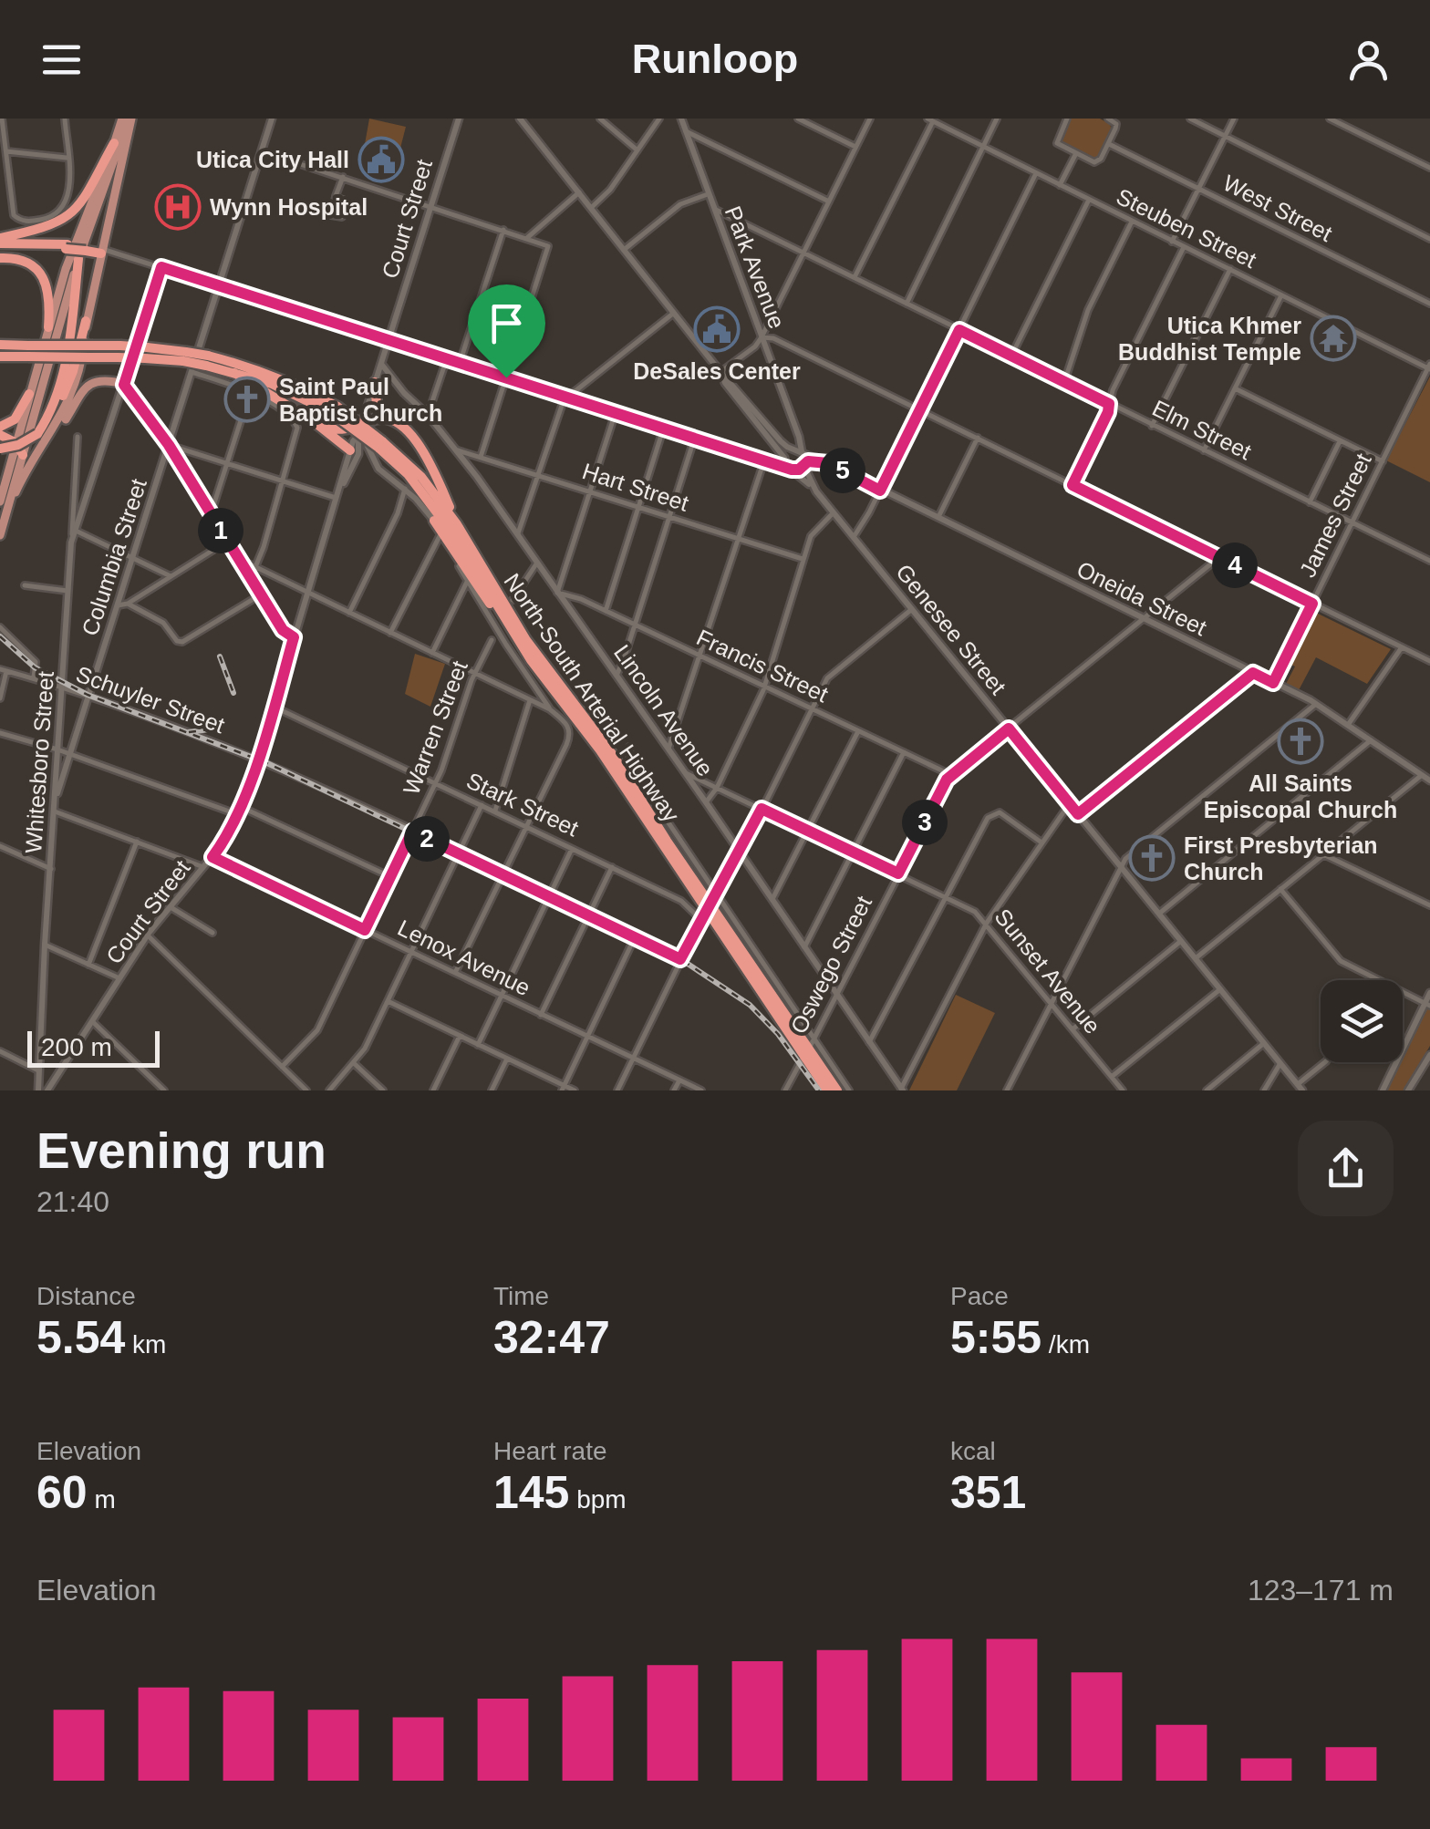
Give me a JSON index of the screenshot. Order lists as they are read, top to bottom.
{
  "streets": {
    "highway": ["North-South Arterial Highway"],
    "street": [
      "West Street",
      "Court Street",
      "Steuben Street",
      "Park Avenue",
      "Elm Street",
      "Hart Street",
      "James Street",
      "Columbia Street",
      "Oneida Street",
      "Genesee Street",
      "Francis Street",
      "Schuyler Street",
      "Lincoln Avenue",
      "Warren Street",
      "Whitesboro Street",
      "Stark Street",
      "Lenox Avenue",
      "Oswego Street",
      "Sunset Avenue"
    ]
  },
  "crossings": [
    ["Court Street", "Schuyler Street"],
    ["Court Street", "Lincoln Avenue"],
    ["Court Street", "Stark Street"],
    ["Court Street", "Lenox Avenue"],
    ["Steuben Street", "James Street"],
    ["Park Avenue", "Elm Street"],
    ["Park Avenue", "Oneida Street"],
    ["Park Avenue", "Genesee Street"],
    ["Elm Street", "James Street"],
    ["Hart Street", "Lincoln Avenue"],
    ["James Street", "Oneida Street"],
    ["Columbia Street", "Schuyler Street"],
    ["Columbia Street", "Whitesboro Street"],
    ["Oneida Street", "Genesee Street"],
    ["Oneida Street", "Oswego Street"],
    ["Genesee Street", "Oswego Street"],
    ["Francis Street", "Lincoln Avenue"],
    ["Francis Street", "Oswego Street"],
    ["North-South Arterial Highway", "Stark Street"],
    ["North-South Arterial Highway", "Oswego Street"],
    ["Schuyler Street", "Warren Street"],
    ["Schuyler Street", "Whitesboro Street"],
    ["Lincoln Avenue", "Oswego Street"],
    ["Lincoln Avenue", "Sunset Avenue"],
    ["Warren Street", "Stark Street"],
    ["Warren Street", "Lenox Avenue"],
    ["Oswego Street", "Sunset Avenue"]
  ],
  "places": {
    "public building": ["Utica City Hall", "DeSales Center"],
    "hospital": ["Wynn Hospital"],
    "temple": ["Utica Khmer Buddhist Temple"],
    "church": ["Saint Paul Baptist Church", "All Saints Episcopal Church", "First Presbyterian Church"]
  },
  "scale_bar": "200 m",
  "page": {
    "header": "Runloop",
    "pins": [
      "5",
      "1",
      "4",
      "3",
      "2"
    ],
    "scale": "200 m",
    "heading": ["Evening run", "21:40"],
    "stats": [
      ["Distance", "5.54 km"],
      ["Time", "32:47"],
      ["Pace", "5:55 /km"],
      ["Elevation", "60 m"],
      ["Heart rate", "145 bpm"],
      ["kcal", "351"]
    ],
    "chart": ["Elevation", "123–171 m"]
  }
}
